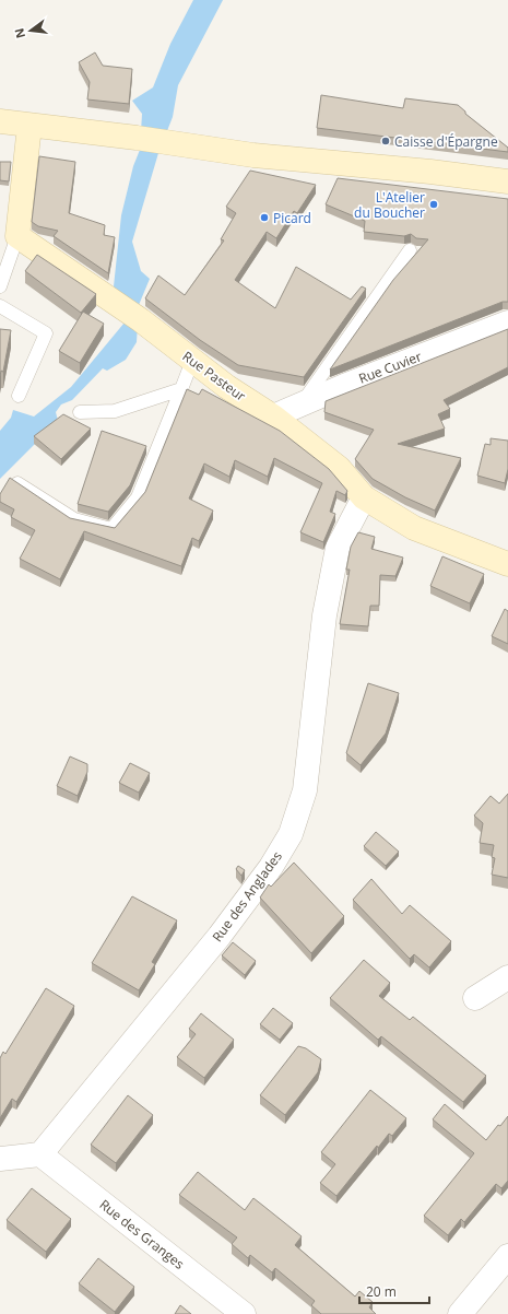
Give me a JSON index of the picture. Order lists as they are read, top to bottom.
{
  "streets": {
    "street": [
      "Rue Cuvier",
      "Rue Pasteur",
      "Rue des Anglades",
      "Rue des Granges"
    ]
  },
  "crossings": [
    ["Rue Cuvier", "Rue Pasteur"],
    ["Rue Pasteur", "Rue des Anglades"],
    ["Rue des Anglades", "Rue des Granges"]
  ],
  "places": ["Caisse d'Épargne", "L'Atelier du Boucher", "Picard"],
  "scale_bar": "20 m",
  "north": "left"
}
